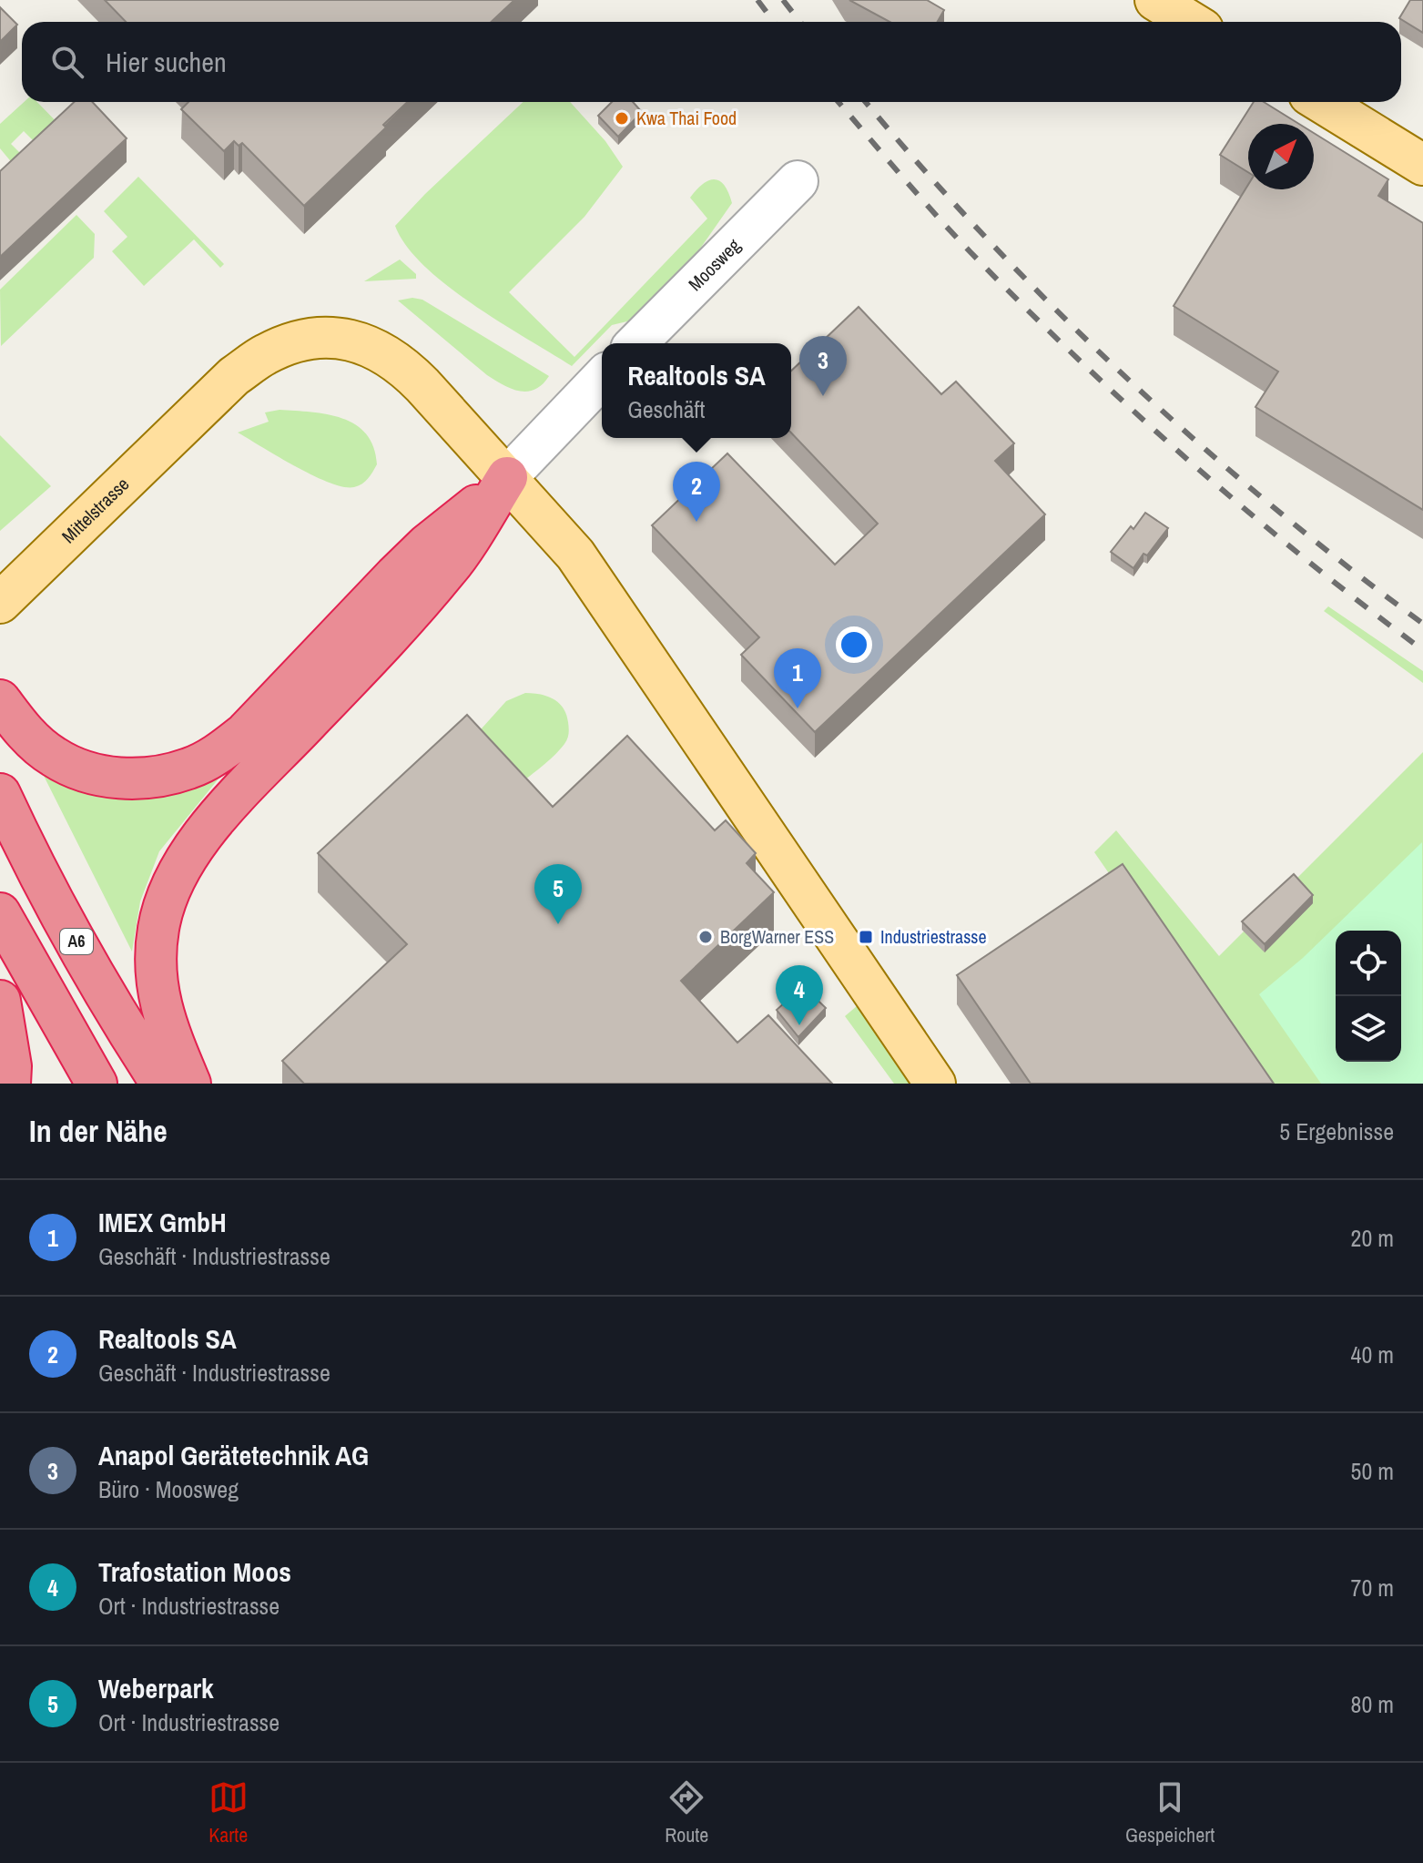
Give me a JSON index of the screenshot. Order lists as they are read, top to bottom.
{
  "streets": {
    "highway": ["A6"],
    "main road": ["Mittelstrasse"],
    "street": ["Moosweg"]
  },
  "places": {
    "other": ["Kwa Thai Food", "BorgWarner ESS"],
    "transit": ["Industriestrasse"]
  },
  "north": "top right",
  "page": {
    "search": "Hier suchen",
    "pins": [
      "3",
      "2",
      "1",
      "5",
      "4"
    ],
    "popup": ["Realtools SA", "Geschäft"],
    "heading": ["In der Nähe", "5 Ergebnisse"],
    "list": [
      {
        "mark": "1",
        "name": "IMEX GmbH",
        "note": "Geschäft · Industriestrasse",
        "value": "20 m"
      },
      {
        "mark": "2",
        "name": "Realtools SA",
        "note": "Geschäft · Industriestrasse",
        "value": "40 m"
      },
      {
        "mark": "3",
        "name": "Anapol Gerätetechnik AG",
        "note": "Büro · Moosweg",
        "value": "50 m"
      },
      {
        "mark": "4",
        "name": "Trafostation Moos",
        "note": "Ort · Industriestrasse",
        "value": "70 m"
      },
      {
        "mark": "5",
        "name": "Weberpark",
        "note": "Ort · Industriestrasse",
        "value": "80 m"
      }
    ],
    "nav": ["Karte", "Route", "Gespeichert"]
  }
}
